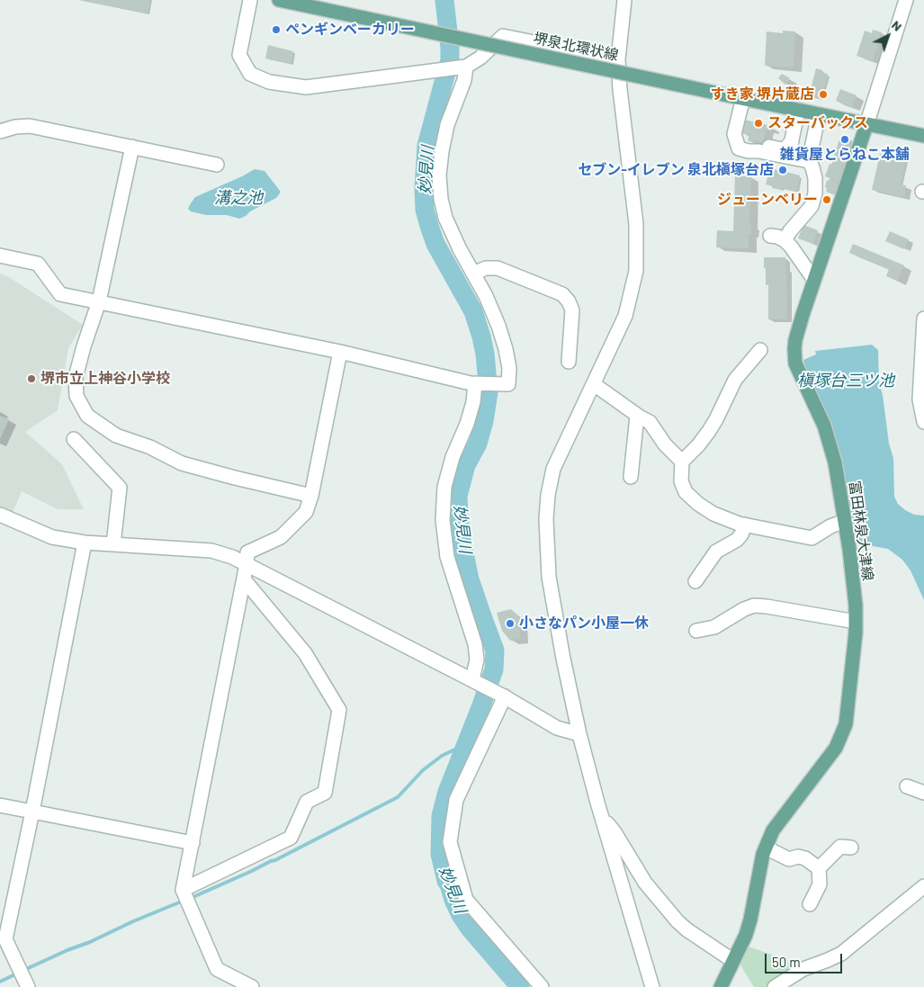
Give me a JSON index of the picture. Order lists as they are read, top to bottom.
{
  "streets": {
    "main road": ["堺泉北環状線", "富田林泉大津線"]
  },
  "crossings": [
    ["堺泉北環状線", "富田林泉大津線"]
  ],
  "water": ["妙見川", "溝之池", "槇塚台三ツ池"],
  "places": [
    "ペンギンベーカリー",
    "すき家 堺片蔵店",
    "スターバックス",
    "雑貨屋とらねこ本舗",
    "セブン-イレブン 泉北槇塚台店",
    "ジューンベリー",
    "堺市立上神谷小学校",
    "小さなパン小屋一休"
  ],
  "scale_bar": "50 m",
  "north": "top right"
}
